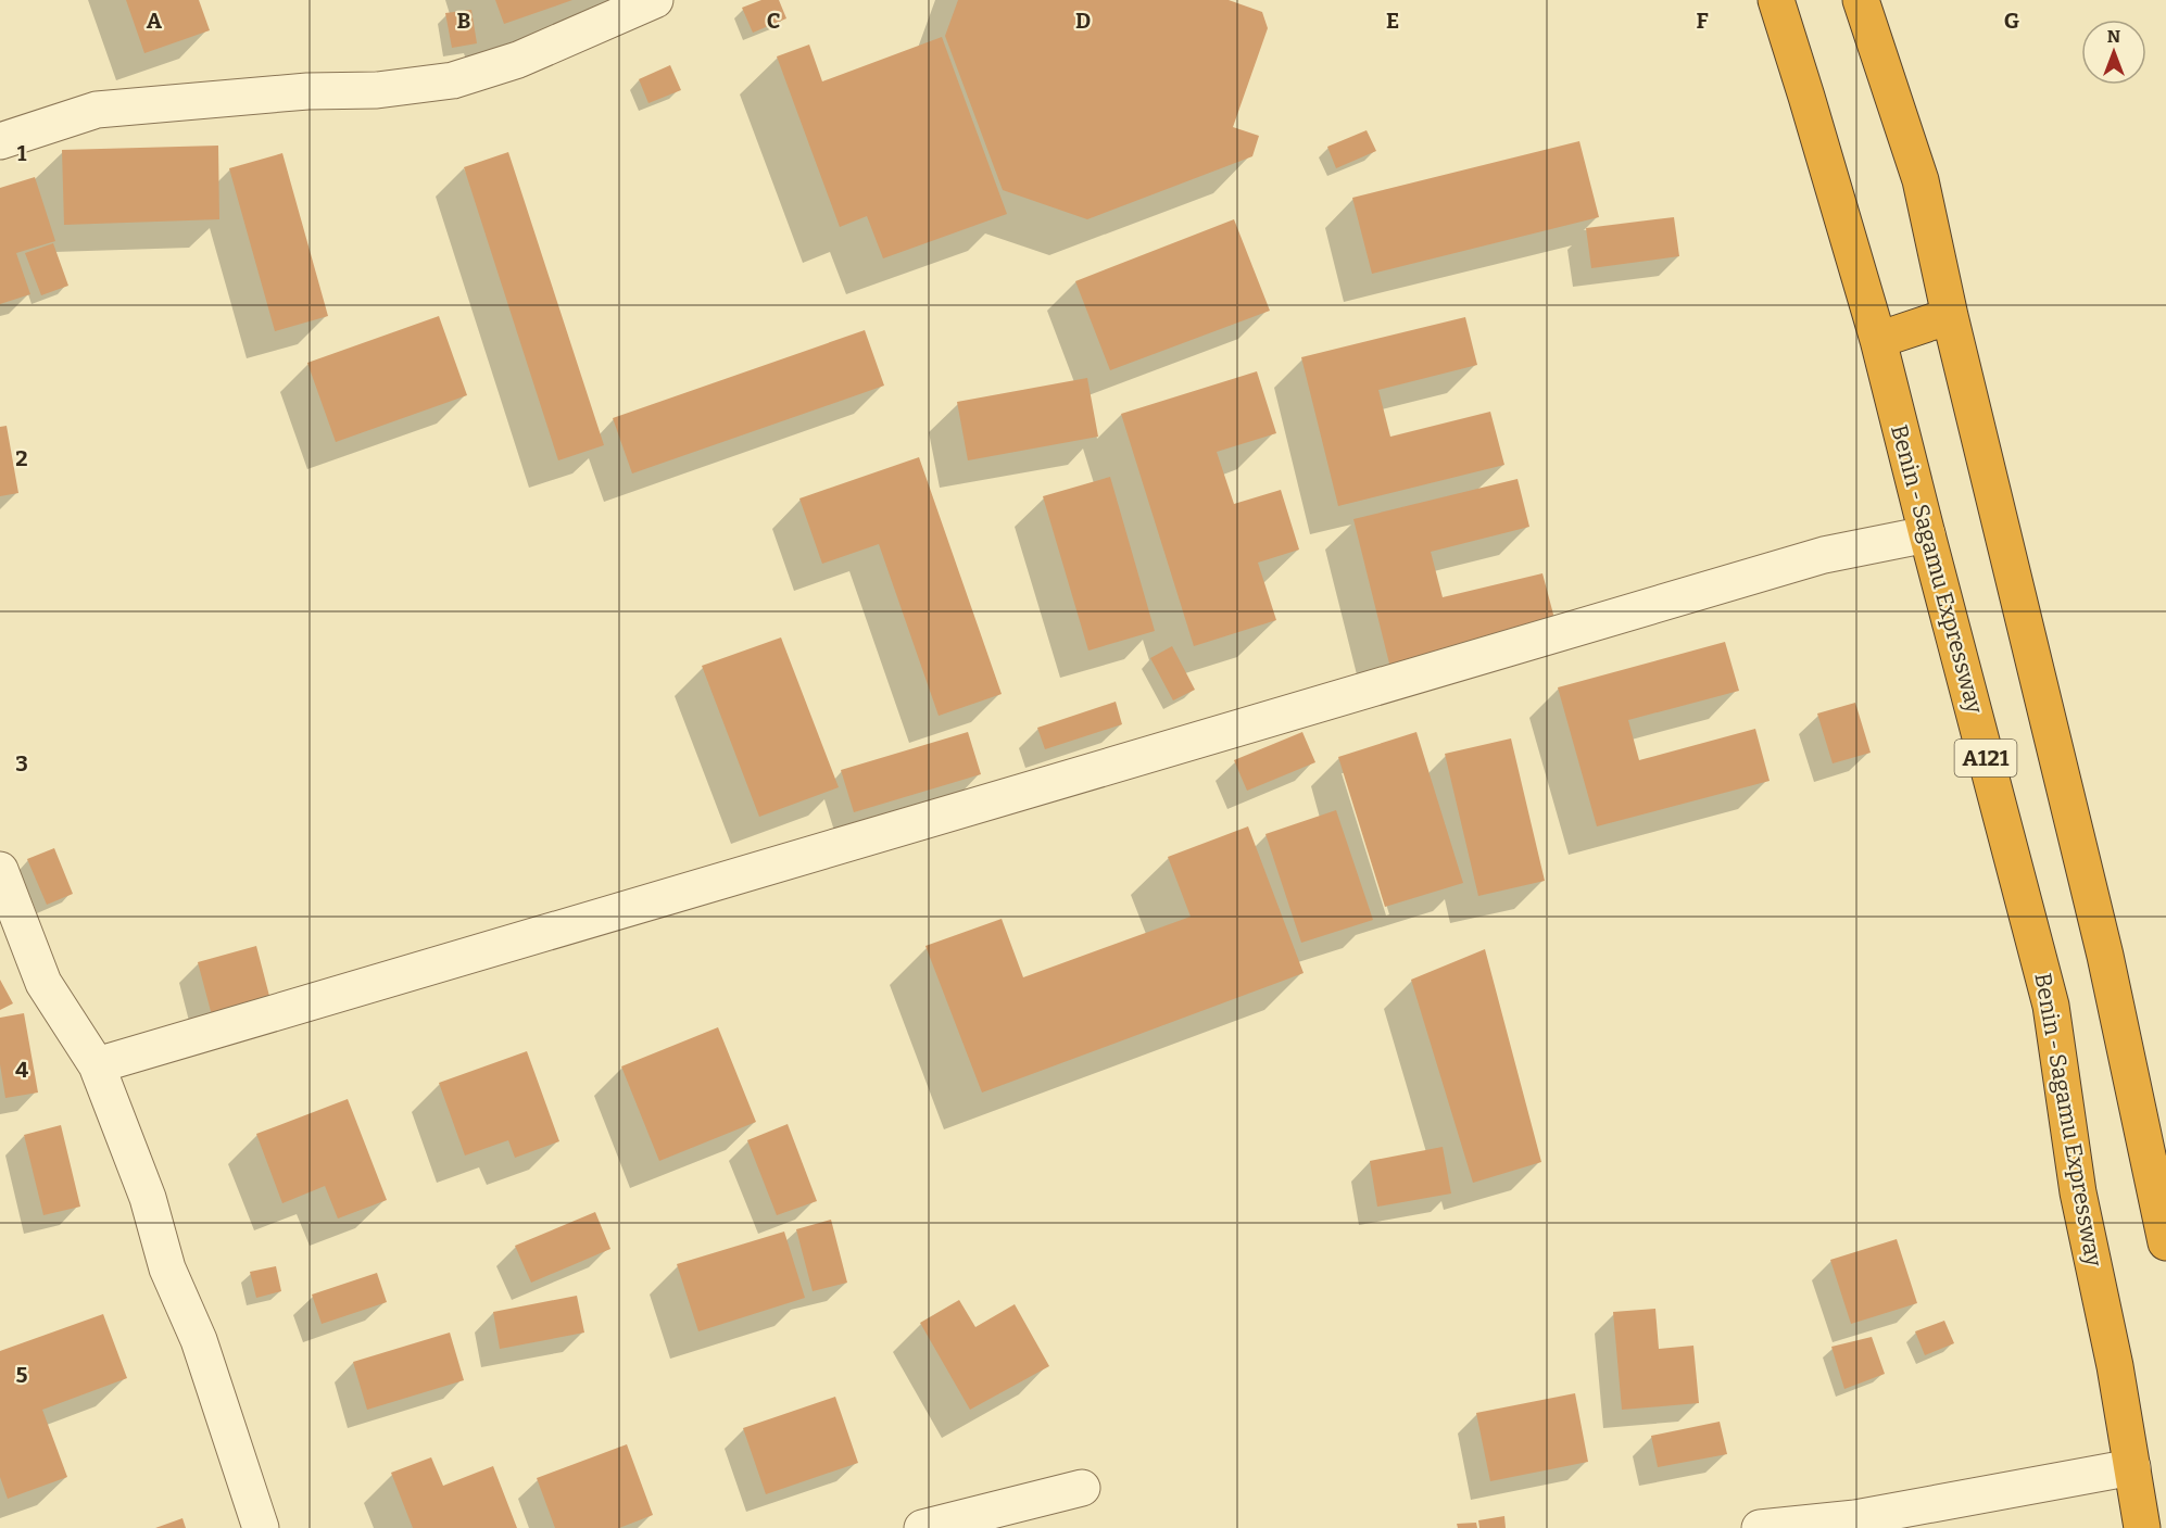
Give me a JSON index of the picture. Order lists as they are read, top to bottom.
{
  "streets": {
    "highway": ["Benin - Sagamu Expressway", "A121"]
  },
  "north": "top",
  "grid": {
    "columns": [
      "A",
      "B",
      "C",
      "D",
      "E",
      "F",
      "G"
    ],
    "rows": [
      "1",
      "2",
      "3",
      "4",
      "5"
    ]
  }
}
